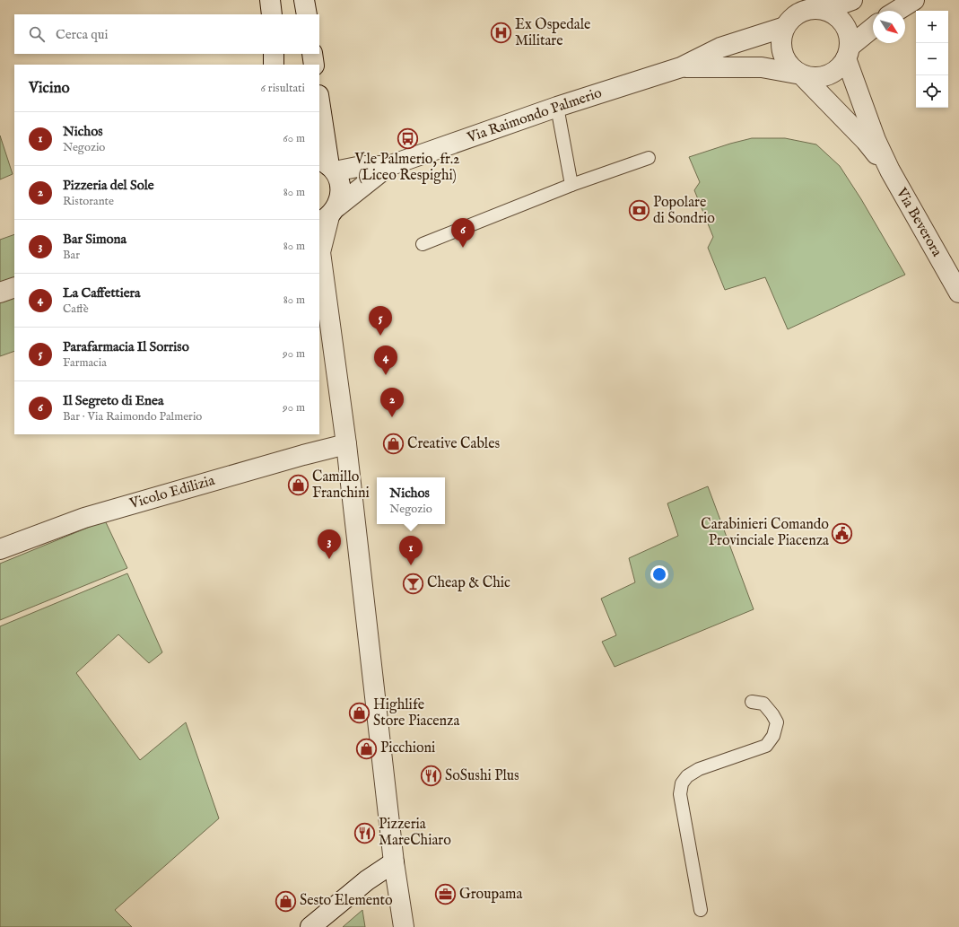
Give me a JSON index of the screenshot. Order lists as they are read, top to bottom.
{
  "streets": {
    "street": ["Via Raimondo Palmerio", "Via Beverora", "Vicolo Edilizia"]
  },
  "places": {
    "hospital": ["Ex Ospedale Militare"],
    "bus stop": ["V.le Palmerio, fr.2 (Liceo Respighi)"],
    "bank": ["Popolare di Sondrio"],
    "shop": [
      "Creative Cables",
      "Camillo Franchini",
      "Highlife Store Piacenza",
      "Picchioni",
      "Sesto Elemento"
    ],
    "public building": ["Carabinieri Comando Provinciale Piacenza"],
    "bar": ["Cheap & Chic"],
    "restaurant": ["SoSushi Plus", "Pizzeria MareChiaro"],
    "office": ["Groupama"]
  },
  "north": "bottom right",
  "page": {
    "map_buttons": ["+", "−"],
    "search": "Cerca qui",
    "heading": ["Vicino", "6 risultati"],
    "list": [
      {
        "mark": "1",
        "name": "Nichos",
        "note": "Negozio",
        "value": "60 m"
      },
      {
        "mark": "2",
        "name": "Pizzeria del Sole",
        "note": "Ristorante",
        "value": "80 m"
      },
      {
        "mark": "3",
        "name": "Bar Simona",
        "note": "Bar",
        "value": "80 m"
      },
      {
        "mark": "4",
        "name": "La Caffettiera",
        "note": "Caffè",
        "value": "80 m"
      },
      {
        "mark": "5",
        "name": "Parafarmacia Il Sorriso",
        "note": "Farmacia",
        "value": "90 m"
      },
      {
        "mark": "6",
        "name": "Il Segreto di Enea",
        "note": "Bar · Via Raimondo Palmerio",
        "value": "90 m"
      }
    ],
    "pins": [
      "6",
      "5",
      "4",
      "2",
      "3",
      "1"
    ],
    "popup": ["Nichos", "Negozio"]
  }
}
